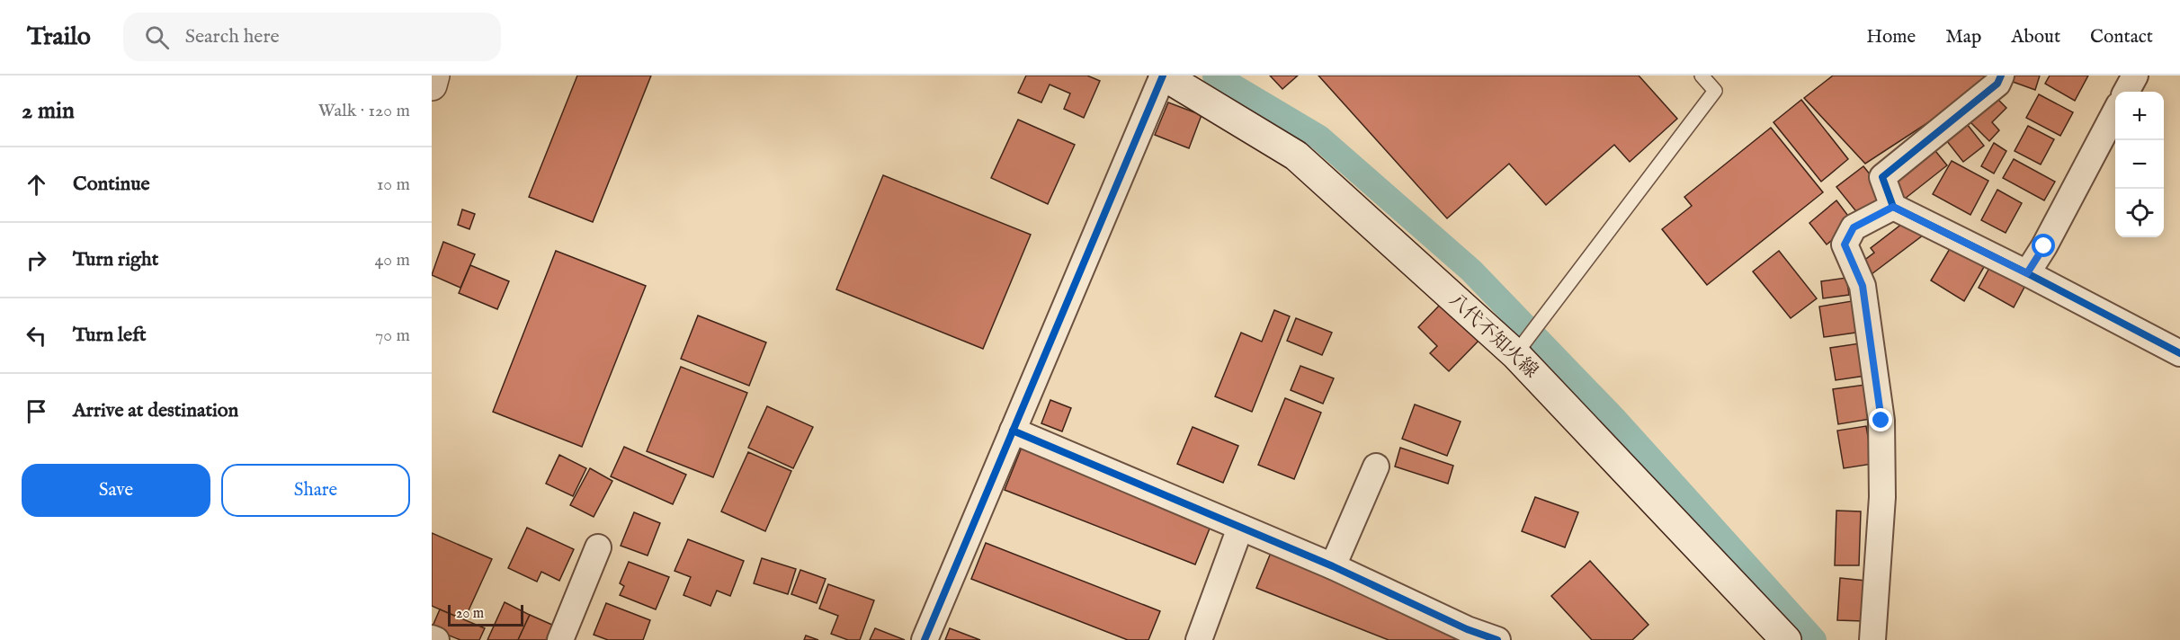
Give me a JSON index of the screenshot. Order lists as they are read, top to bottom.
{
  "streets": {
    "main road": ["八代不知火線"]
  },
  "scale_bar": "20 m",
  "page": {
    "header": "Trailo",
    "search": "Search here",
    "nav": [
      "Home",
      "Map",
      "About",
      "Contact"
    ],
    "heading": ["2 min", "Walk · 120 m"],
    "map_buttons": ["+", "−"],
    "list": [
      ["Continue", "10 m"],
      ["Turn right", "40 m"],
      ["Turn left", "70 m"],
      "Arrive at destination"
    ],
    "buttons": ["Save", "Share"],
    "scale": "20 m"
  }
}
